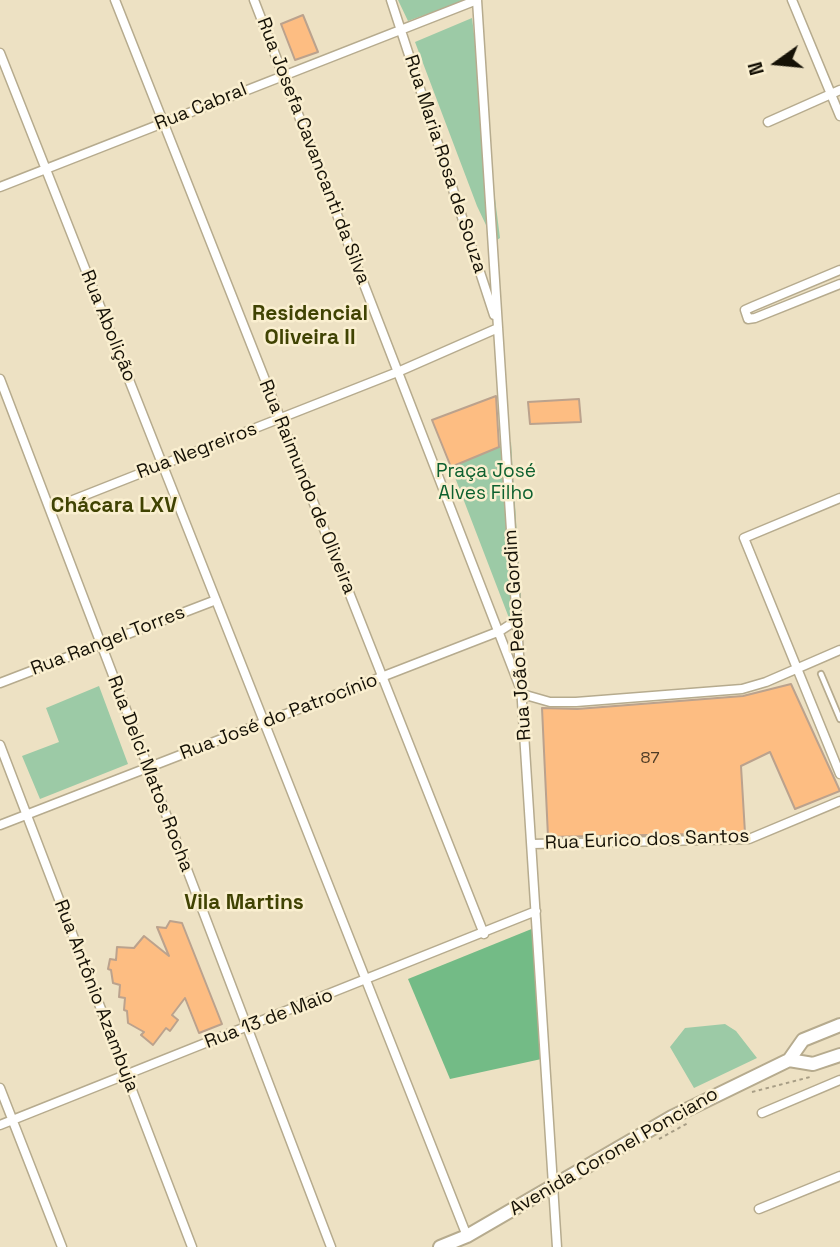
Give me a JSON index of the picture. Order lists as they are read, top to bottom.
{
  "streets": {
    "main road": ["Avenida Coronel Ponciano"],
    "street": [
      "Rua Cabral",
      "Rua Josefa Cavancanti da Silva",
      "Rua Maria Rosa de Souza",
      "Rua Abolição",
      "Rua Negreiros",
      "Rua Raimundo de Oliveira",
      "Rua João Pedro Gordim",
      "Rua Rangel Torres",
      "Rua José do Patrocínio",
      "Rua Delci Matos Rocha",
      "Rua Eurico dos Santos",
      "Rua Antônio Azambuja",
      "Rua 13 de Maio"
    ]
  },
  "crossings": [
    ["Rua Cabral", "Rua Josefa Cavancanti da Silva"],
    ["Rua Cabral", "Rua Maria Rosa de Souza"],
    ["Rua Cabral", "Rua Abolição"],
    ["Rua Cabral", "Rua Raimundo de Oliveira"],
    ["Rua Cabral", "Rua João Pedro Gordim"],
    ["Rua Josefa Cavancanti da Silva", "Rua Negreiros"],
    ["Rua Josefa Cavancanti da Silva", "Rua João Pedro Gordim"],
    ["Rua Josefa Cavancanti da Silva", "Rua José do Patrocínio"],
    ["Rua Maria Rosa de Souza", "Rua Negreiros"],
    ["Rua Maria Rosa de Souza", "Rua João Pedro Gordim"],
    ["Rua Abolição", "Rua Negreiros"],
    ["Rua Abolição", "Rua Rangel Torres"],
    ["Rua Abolição", "Rua José do Patrocínio"],
    ["Rua Abolição", "Rua 13 de Maio"],
    ["Rua Abolição", "Avenida Coronel Ponciano"],
    ["Rua Negreiros", "Rua Raimundo de Oliveira"],
    ["Rua Negreiros", "Rua João Pedro Gordim"],
    ["Rua Negreiros", "Rua Delci Matos Rocha"],
    ["Rua Raimundo de Oliveira", "Rua José do Patrocínio"],
    ["Rua Raimundo de Oliveira", "Rua 13 de Maio"],
    ["Rua João Pedro Gordim", "Rua José do Patrocínio"],
    ["Rua João Pedro Gordim", "Rua Eurico dos Santos"],
    ["Rua João Pedro Gordim", "Rua 13 de Maio"],
    ["Rua João Pedro Gordim", "Avenida Coronel Ponciano"],
    ["Rua Rangel Torres", "Rua Delci Matos Rocha"],
    ["Rua José do Patrocínio", "Rua Delci Matos Rocha"],
    ["Rua José do Patrocínio", "Rua Antônio Azambuja"],
    ["Rua Delci Matos Rocha", "Rua 13 de Maio"],
    ["Rua Antônio Azambuja", "Rua 13 de Maio"]
  ],
  "districts": ["Residencial Oliveira II", "Chácara LXV", "Vila Martins"],
  "parks": ["Praça José Alves Filho"],
  "house_numbers": ["87"],
  "north": "left"
}
